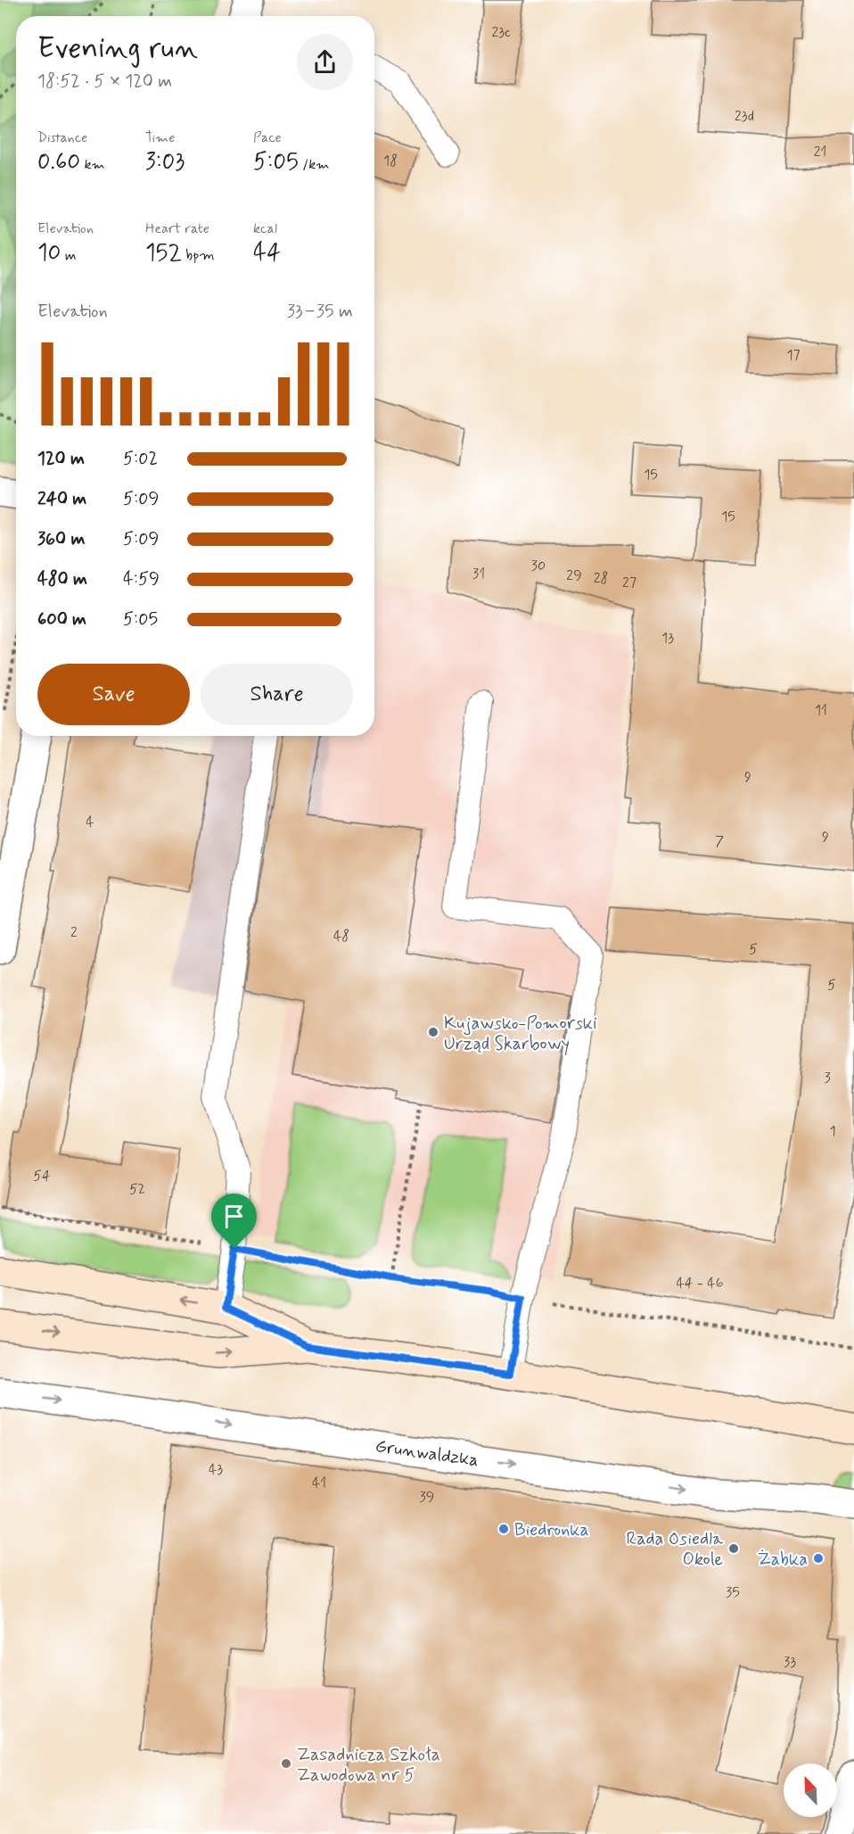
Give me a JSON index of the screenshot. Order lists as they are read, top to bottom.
{
  "streets": {
    "street": ["Grunwaldzka"]
  },
  "one_way": ["Grunwaldzka"],
  "places": [
    "Kujawsko-Pomorski Urząd Skarbowy",
    "Biedronka",
    "Rada Osiedla Okole",
    "Żabka",
    "Zasadnicza Szkoła Zawodowa nr 5"
  ],
  "house_numbers": [
    "23c",
    "23d",
    "21",
    "18",
    "17",
    "15",
    "15",
    "30",
    "31",
    "29",
    "28",
    "27",
    "13",
    "11",
    "9",
    "4",
    "9",
    "7",
    "2",
    "48",
    "5",
    "5",
    "3",
    "1",
    "54",
    "52",
    "44 - 46",
    "43",
    "41",
    "39",
    "35",
    "33"
  ],
  "north": "top left",
  "page": {
    "heading": ["Evening run", "18:52 · 5 × 120 m"],
    "stats": [
      ["Distance", "0.60 km"],
      ["Time", "3:03"],
      ["Pace", "5:05 /km"],
      ["Elevation", "10 m"],
      ["Heart rate", "152 bpm"],
      ["kcal", "44"]
    ],
    "chart": ["Elevation", "33–35 m"],
    "list": [
      {
        "name": "120 m",
        "note": "5:02"
      },
      {
        "name": "240 m",
        "note": "5:09"
      },
      {
        "name": "360 m",
        "note": "5:09"
      },
      {
        "name": "480 m",
        "note": "4:59"
      },
      {
        "name": "600 m",
        "note": "5:05"
      }
    ],
    "buttons": ["Save", "Share"]
  }
}
